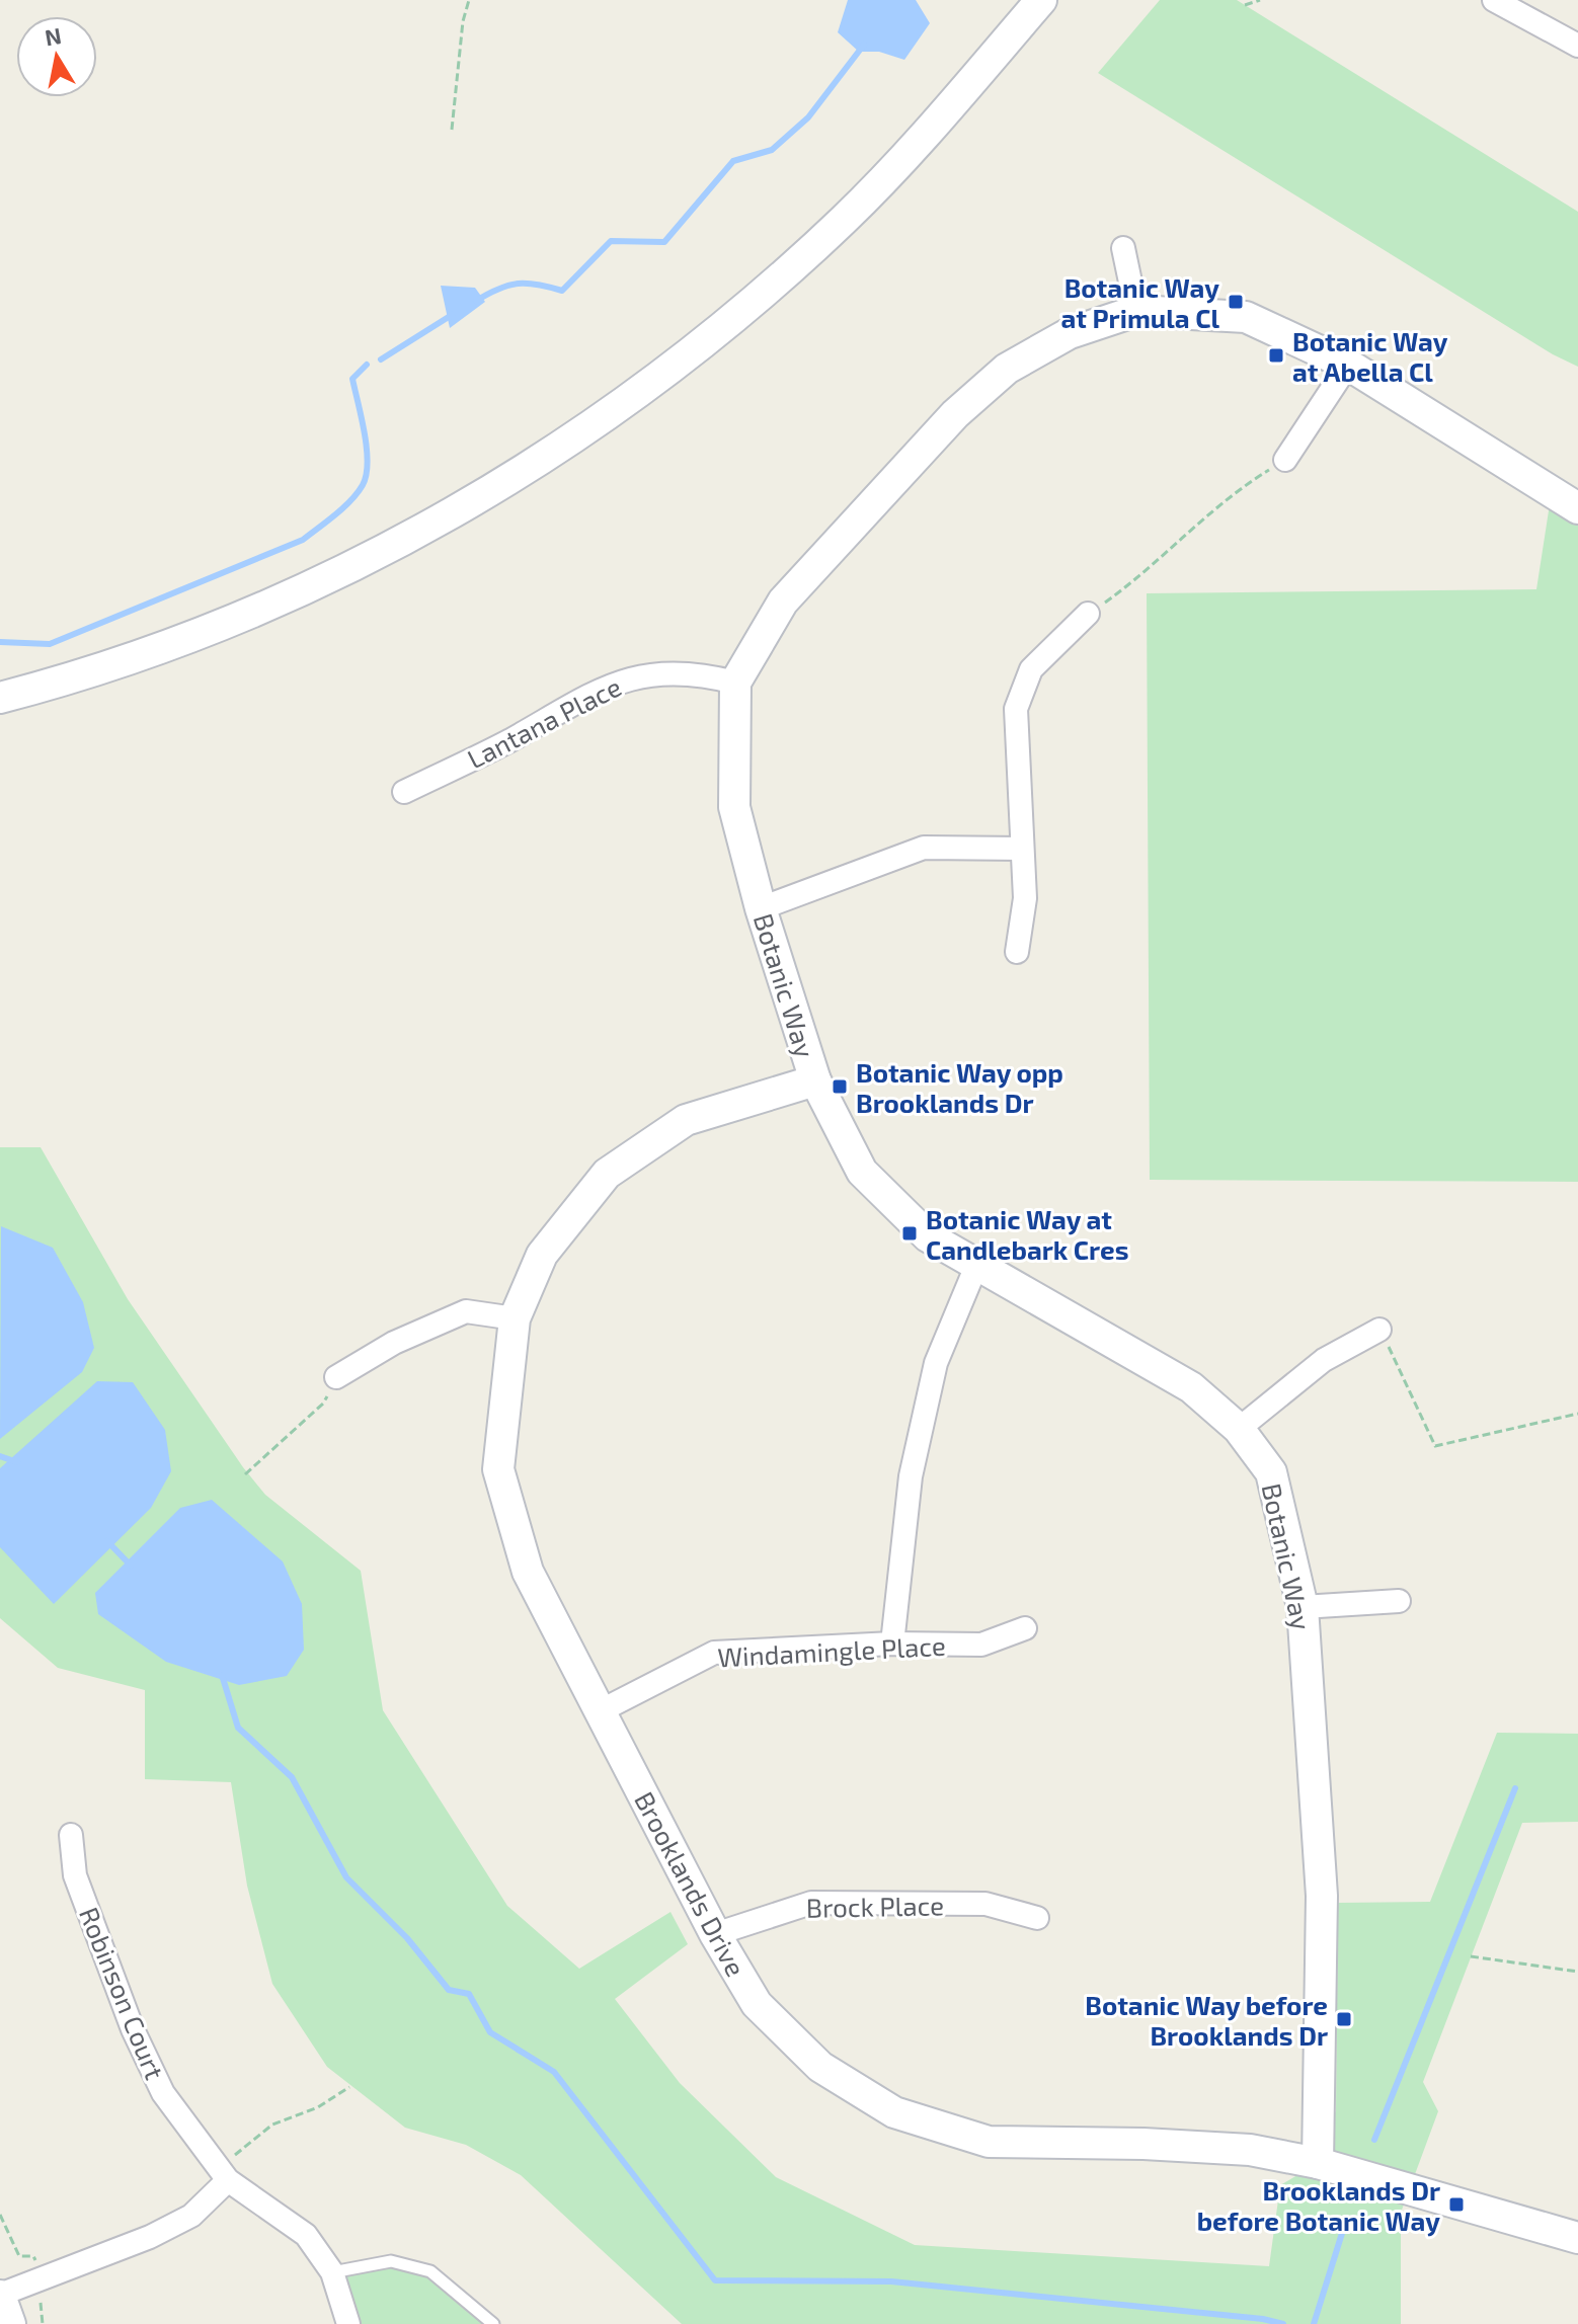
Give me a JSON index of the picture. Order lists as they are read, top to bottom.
{
  "streets": {
    "street": [
      "Lantana Place",
      "Botanic Way",
      "Windamingle Place",
      "Brooklands Drive",
      "Brock Place",
      "Robinson Court"
    ]
  },
  "crossings": [
    ["Lantana Place", "Botanic Way"],
    ["Botanic Way", "Brooklands Drive"],
    ["Windamingle Place", "Brooklands Drive"],
    ["Brooklands Drive", "Brock Place"]
  ],
  "places": {
    "transit": [
      "Botanic Way at Primula Cl",
      "Botanic Way at Abella Cl",
      "Botanic Way opp Brooklands Dr",
      "Botanic Way at Candlebark Cres",
      "Botanic Way before Brooklands Dr",
      "Brooklands Dr before Botanic Way"
    ]
  },
  "north": "top"
}
